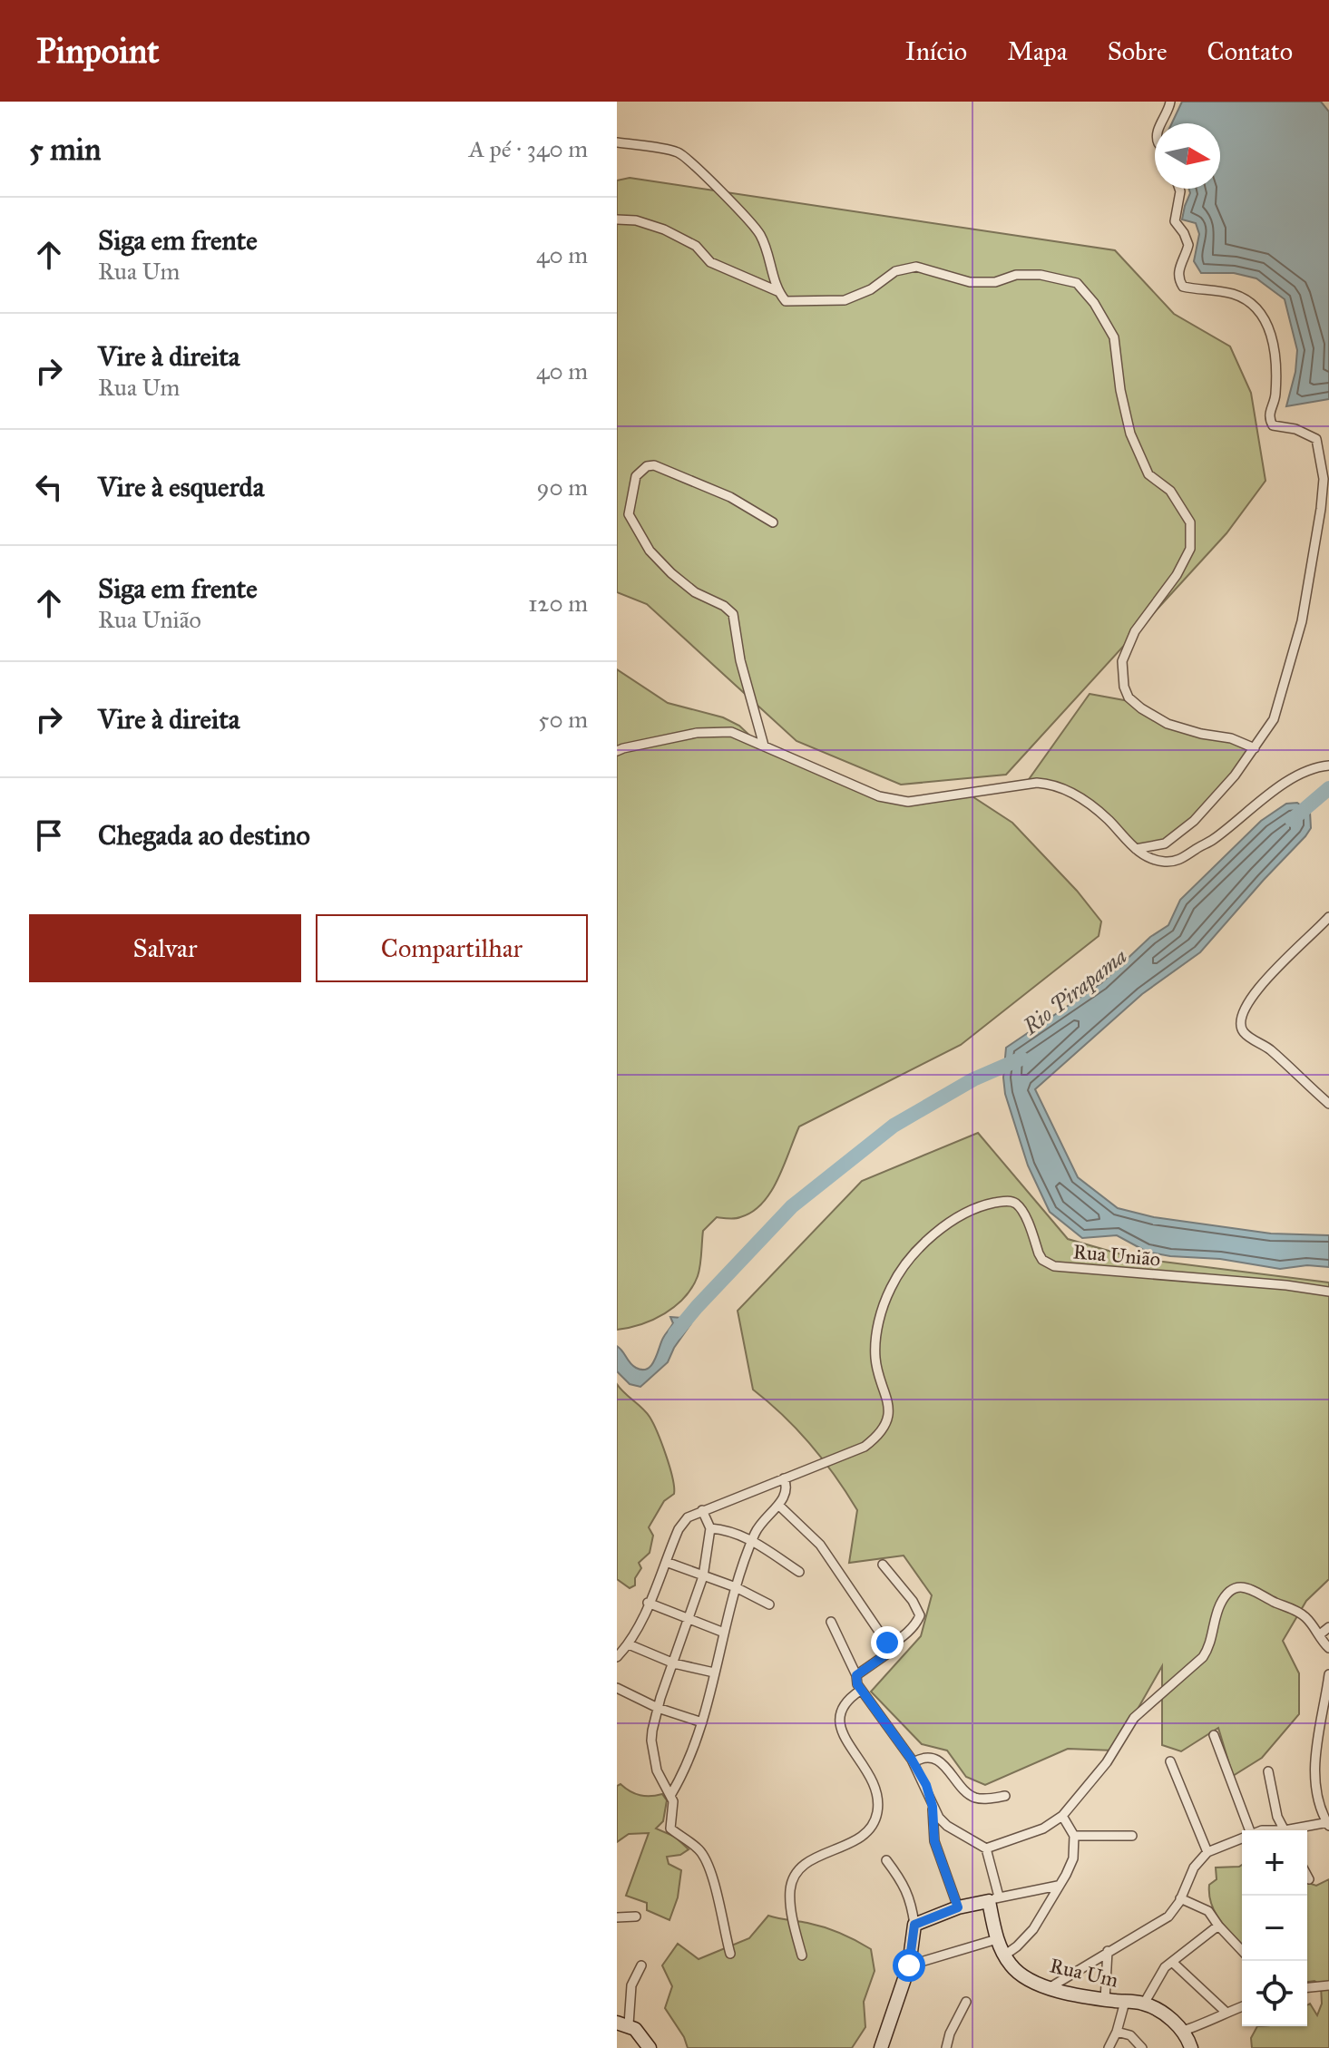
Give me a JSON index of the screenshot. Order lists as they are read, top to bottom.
{
  "streets": {
    "street": ["Rua União", "Rua Um"]
  },
  "water": ["Rio Pirapama"],
  "north": "right",
  "page": {
    "header": "Pinpoint",
    "nav": [
      "Início",
      "Mapa",
      "Sobre",
      "Contato"
    ],
    "heading": ["5 min", "A pé · 340 m"],
    "list": [
      ["Siga em frente", "Rua Um", "40 m"],
      ["Vire à direita", "Rua Um", "40 m"],
      ["Vire à esquerda", "90 m"],
      ["Siga em frente", "Rua União", "120 m"],
      ["Vire à direita", "50 m"],
      "Chegada ao destino"
    ],
    "buttons": ["Salvar", "Compartilhar"],
    "map_buttons": ["+", "−"]
  }
}
